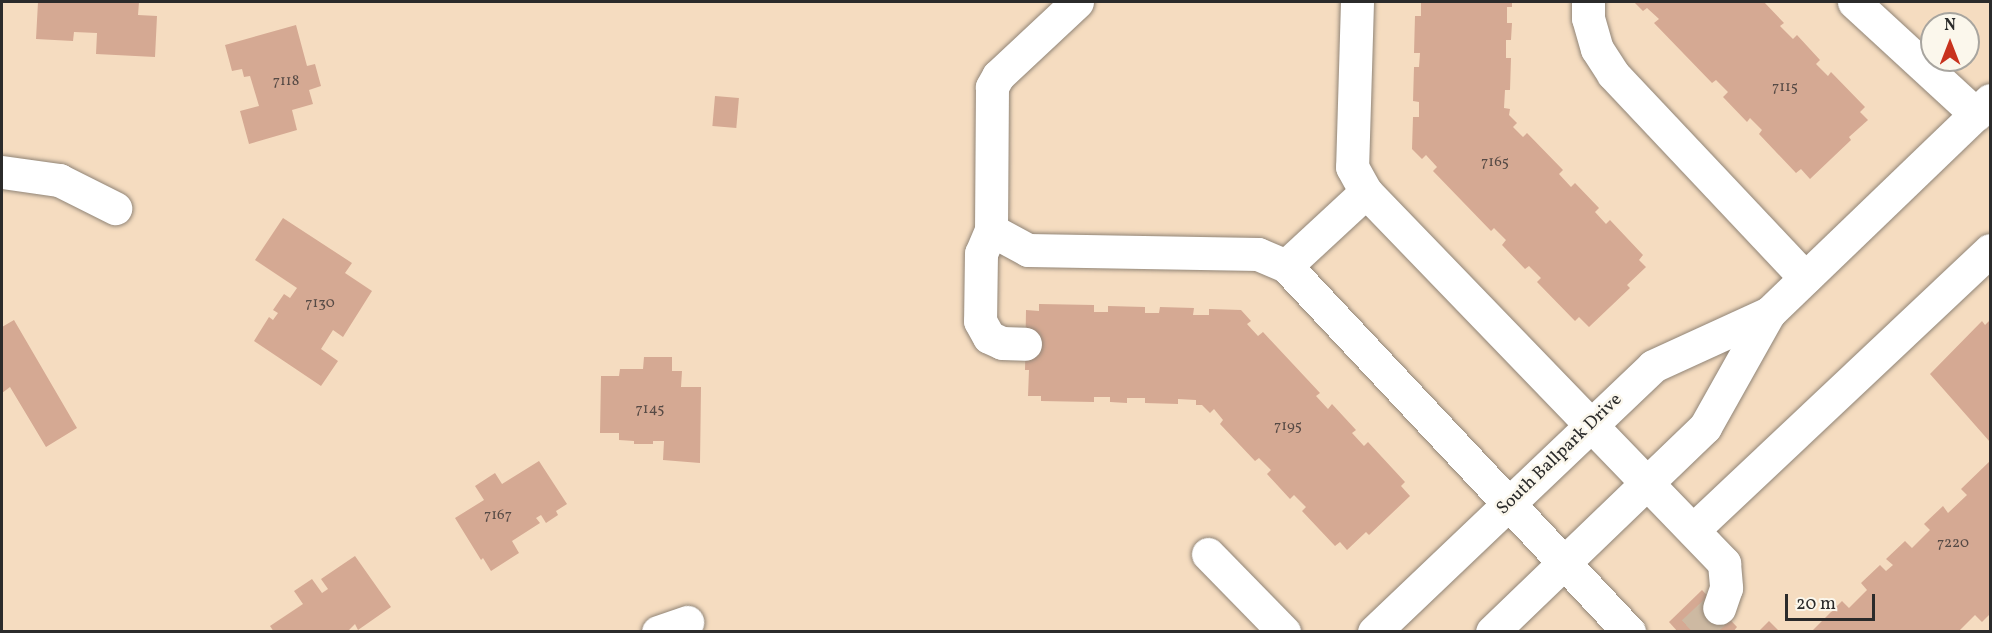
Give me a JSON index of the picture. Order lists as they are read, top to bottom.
{
  "streets": {
    "street": ["South Ballpark Drive"]
  },
  "house_numbers": [
    "7118",
    "7115",
    "7165",
    "7130",
    "7145",
    "7195",
    "7167",
    "7220"
  ],
  "scale_bar": "20 m",
  "north": "top"
}
